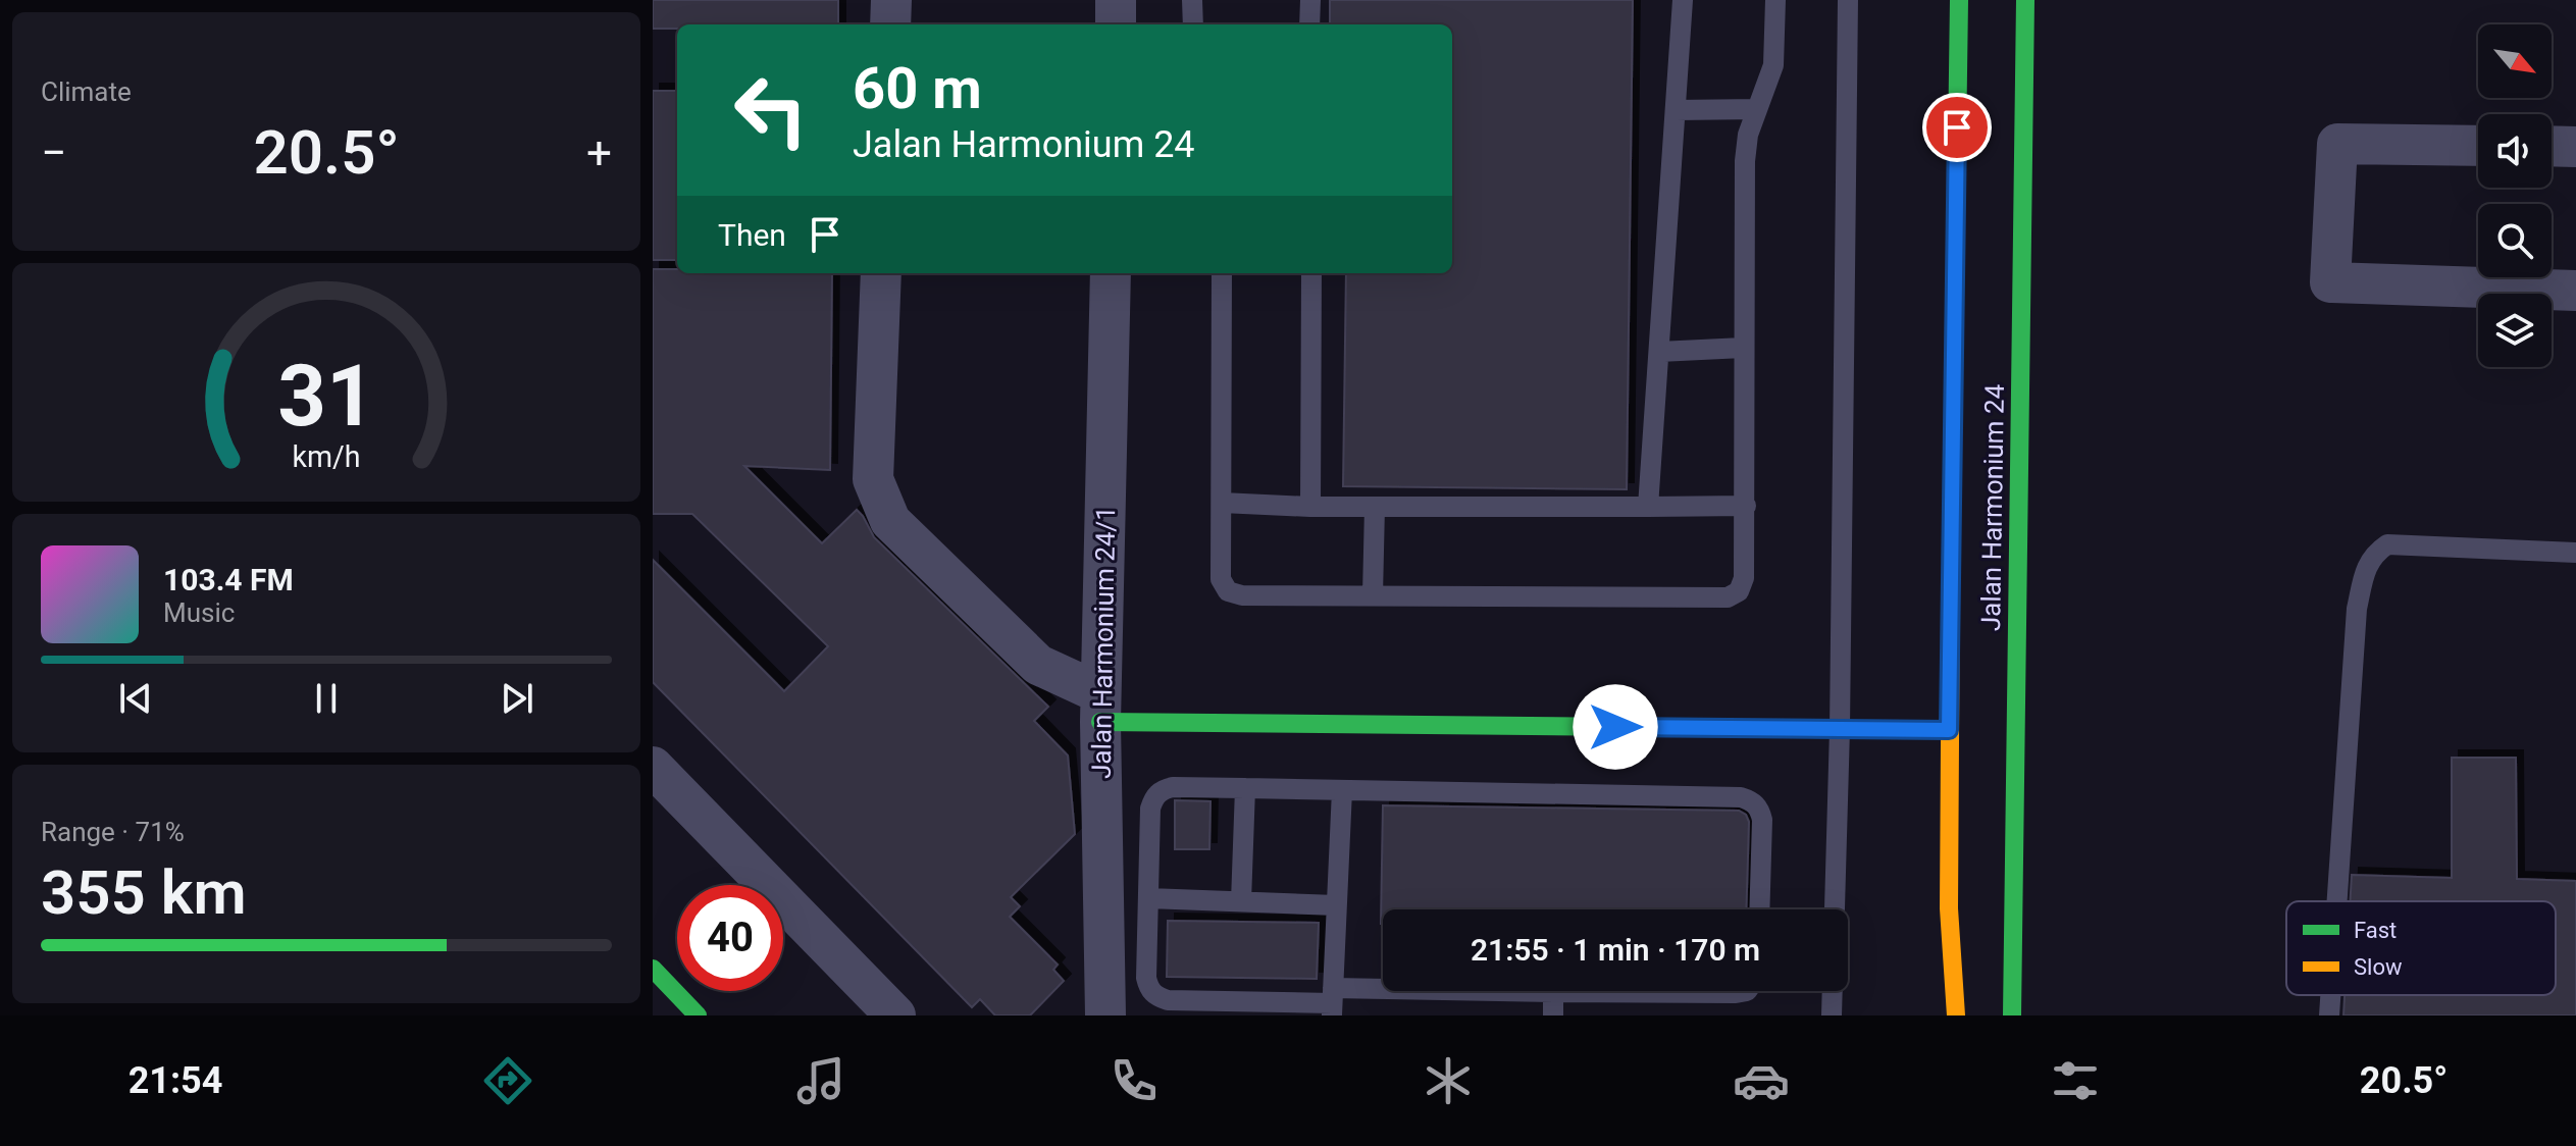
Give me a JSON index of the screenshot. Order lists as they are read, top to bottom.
{
  "streets": {
    "street": ["Jalan Harmonium 24", "Jalan Harmonium 24/1"]
  },
  "legend": ["Fast", "Slow"],
  "north": "bottom right",
  "page": {
    "tile": [
      "Climate",
      ["Range · 71%", "355 km"]
    ],
    "turn": ["60 m", "Jalan Harmonium 24"],
    "heat": ["−", "20.5°", "+"],
    "then": "Then",
    "song": ["103.4 FM", "Music"],
    "limit": "40",
    "trip": "21:55 · 1 min · 170 m",
    "tabs": ["21:54", "20.5°"],
    "gauge": ["31", "km/h"]
  }
}
